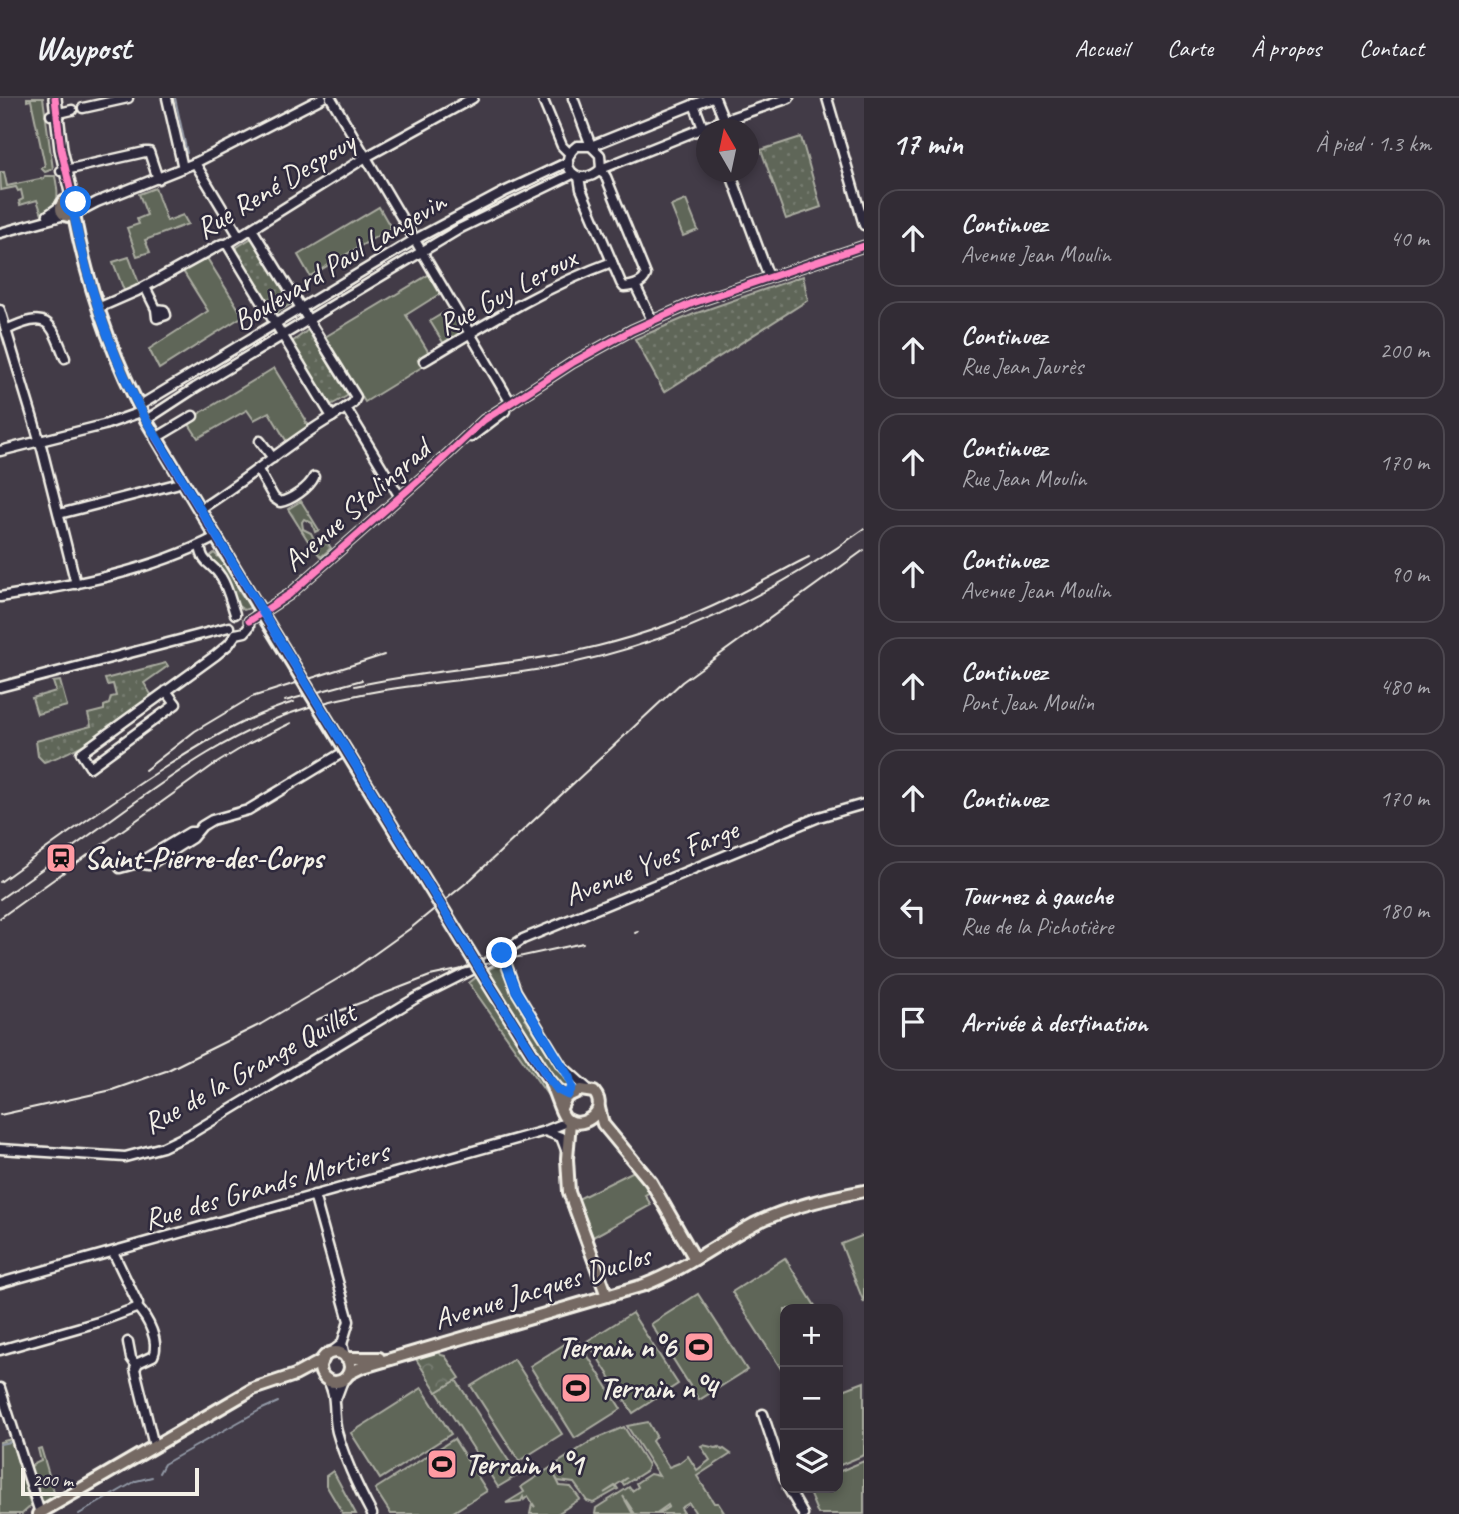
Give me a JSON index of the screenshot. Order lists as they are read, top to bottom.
{
  "streets": {
    "main road": ["Avenue Jacques Duclos"],
    "street": [
      "Rue René Despouy",
      "Boulevard Paul Langevin",
      "Rue Guy Leroux",
      "Avenue Stalingrad",
      "Avenue Yves Farge",
      "Rue de la Grange Quillet",
      "Rue des Grands Mortiers"
    ]
  },
  "crossings": [
    ["Avenue Yves Farge", "Rue de la Grange Quillet"]
  ],
  "places": {
    "station": ["Saint-Pierre-des-Corps"],
    "sports": ["Terrain n°6", "Terrain n°4", "Terrain n°1"]
  },
  "scale_bar": "200 m",
  "north": "top",
  "page": {
    "header": "Waypost",
    "nav": [
      "Accueil",
      "Carte",
      "À propos",
      "Contact"
    ],
    "heading": ["17 min", "À pied · 1.3 km"],
    "list": [
      ["Continuez", "Avenue Jean Moulin", "40 m"],
      ["Continuez", "Rue Jean Jaurès", "200 m"],
      ["Continuez", "Rue Jean Moulin", "170 m"],
      ["Continuez", "Avenue Jean Moulin", "90 m"],
      ["Continuez", "Pont Jean Moulin", "480 m"],
      ["Continuez", "170 m"],
      ["Tournez à gauche", "Rue de la Pichotière", "180 m"],
      "Arrivée à destination"
    ],
    "map_buttons": ["+", "−"],
    "scale": "200 m"
  }
}
